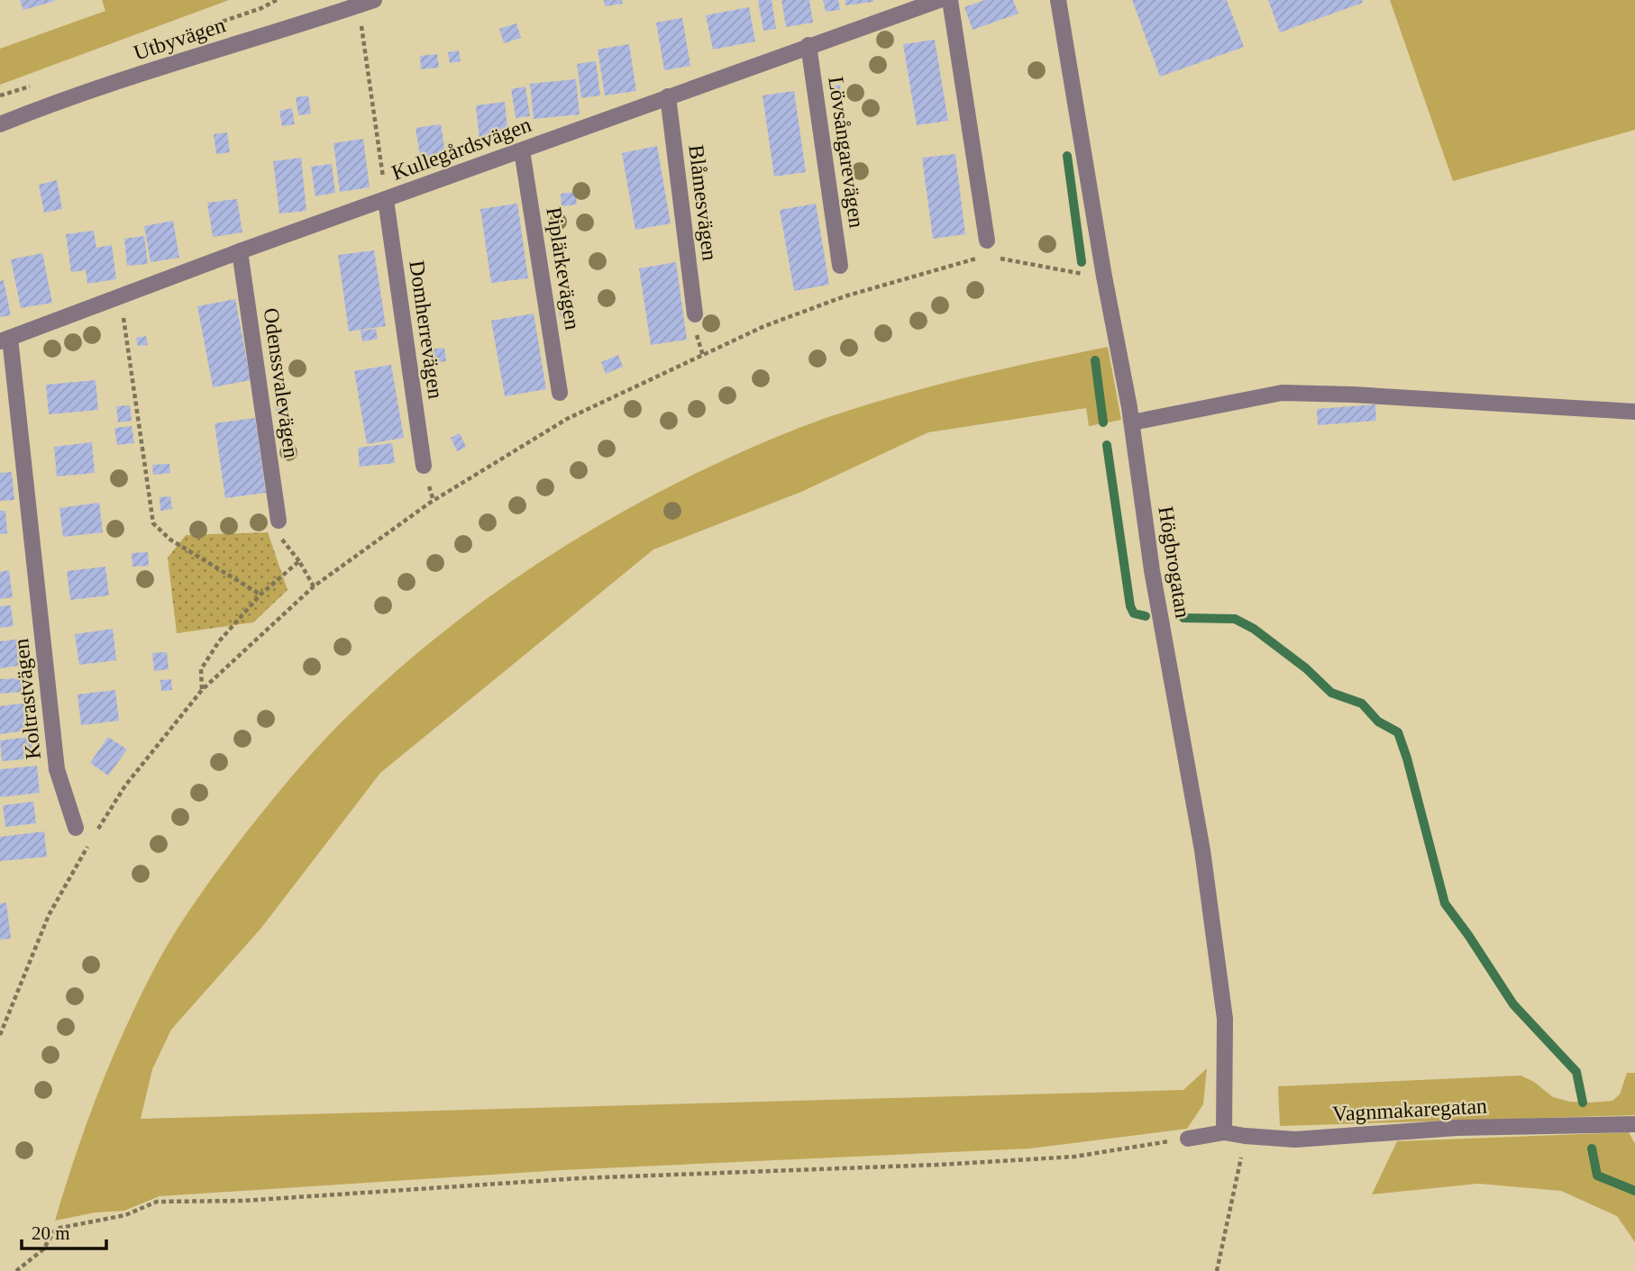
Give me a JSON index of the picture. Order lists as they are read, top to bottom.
{
  "streets": {
    "street": [
      "Utbyvägen",
      "Kullegårdsvägen",
      "Lövsångarevägen",
      "Blåmesvägen",
      "Piplärkevägen",
      "Domherrevägen",
      "Odenssvalevägen",
      "Högbrogatan",
      "Koltrastvägen",
      "Vagnmakaregatan"
    ]
  },
  "crossings": [
    ["Kullegårdsvägen", "Lövsångarevägen"],
    ["Kullegårdsvägen", "Blåmesvägen"],
    ["Kullegårdsvägen", "Piplärkevägen"],
    ["Kullegårdsvägen", "Domherrevägen"],
    ["Kullegårdsvägen", "Odenssvalevägen"],
    ["Kullegårdsvägen", "Koltrastvägen"],
    ["Högbrogatan", "Vagnmakaregatan"]
  ],
  "scale_bar": "20 m"
}
